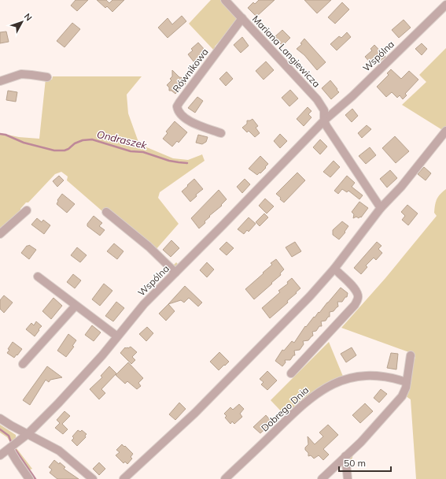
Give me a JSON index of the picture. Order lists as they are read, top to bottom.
{
  "streets": {
    "street": [
      "Mariana Langiewicza",
      "Wspólna",
      "Równikowa",
      "Dobrego Dnia"
    ]
  },
  "crossings": [
    ["Mariana Langiewicza", "Wspólna"],
    ["Mariana Langiewicza", "Równikowa"]
  ],
  "water": ["Ondraszek"],
  "scale_bar": "50 m",
  "north": "top right"
}
